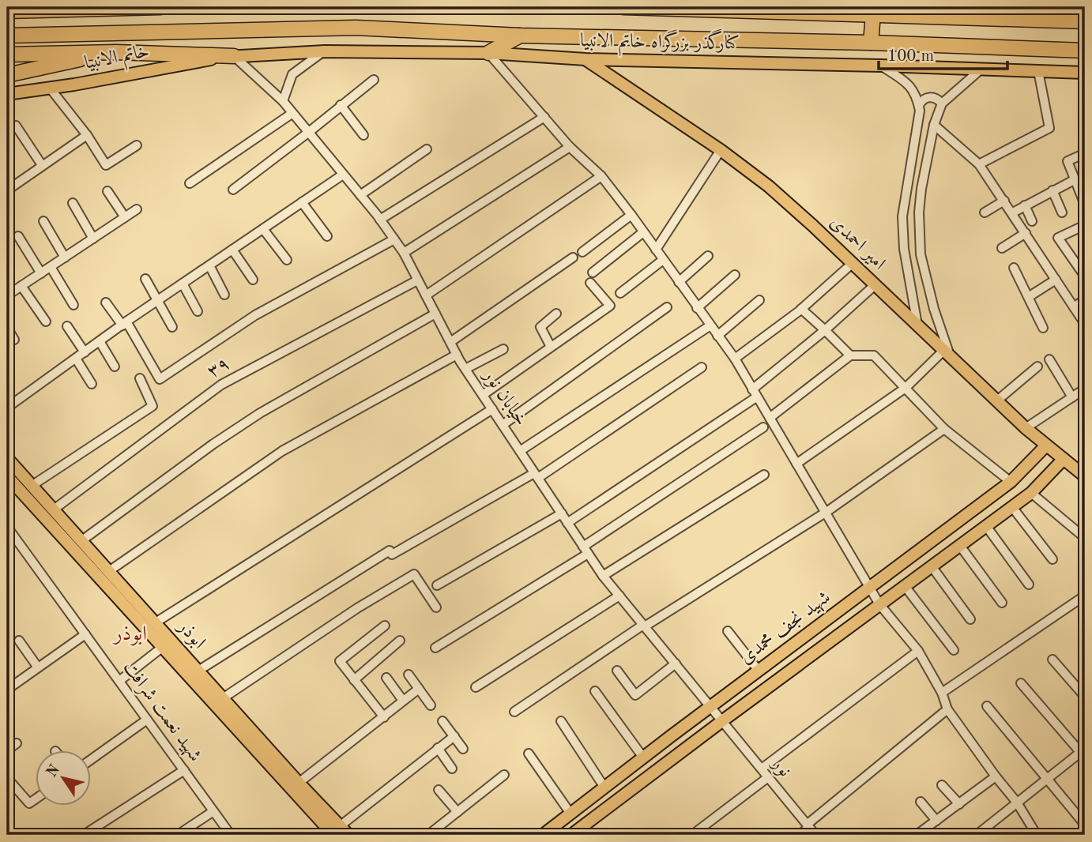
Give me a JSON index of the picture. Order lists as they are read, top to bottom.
{
  "streets": {
    "main road": [
      "کنارگذر بزرگراه خاتم الانبیا",
      "خاتم الانبیا",
      "امیر احمدی",
      "شهید نجف محمدی",
      "ابوذر"
    ],
    "street": [
      "۳۹",
      "خیابان نور",
      "شهید نعمت شرافت",
      "نور"
    ]
  },
  "crossings": [
    ["کنارگذر بزرگراه خاتم الانبیا", "خاتم الانبیا"],
    ["کنارگذر بزرگراه خاتم الانبیا", "امیر احمدی"],
    ["کنارگذر بزرگراه خاتم الانبیا", "خیابان نور"],
    ["خاتم الانبیا", "خیابان نور"],
    ["امیر احمدی", "شهید نجف محمدی"],
    ["۳۹", "خیابان نور"],
    ["۳۹", "ابوذر"],
    ["خیابان نور", "شهید نجف محمدی"],
    ["خیابان نور", "نور"],
    ["شهید نجف محمدی", "نور"]
  ],
  "districts": ["ابوذر"],
  "scale_bar": "100 m",
  "north": "top left"
}
